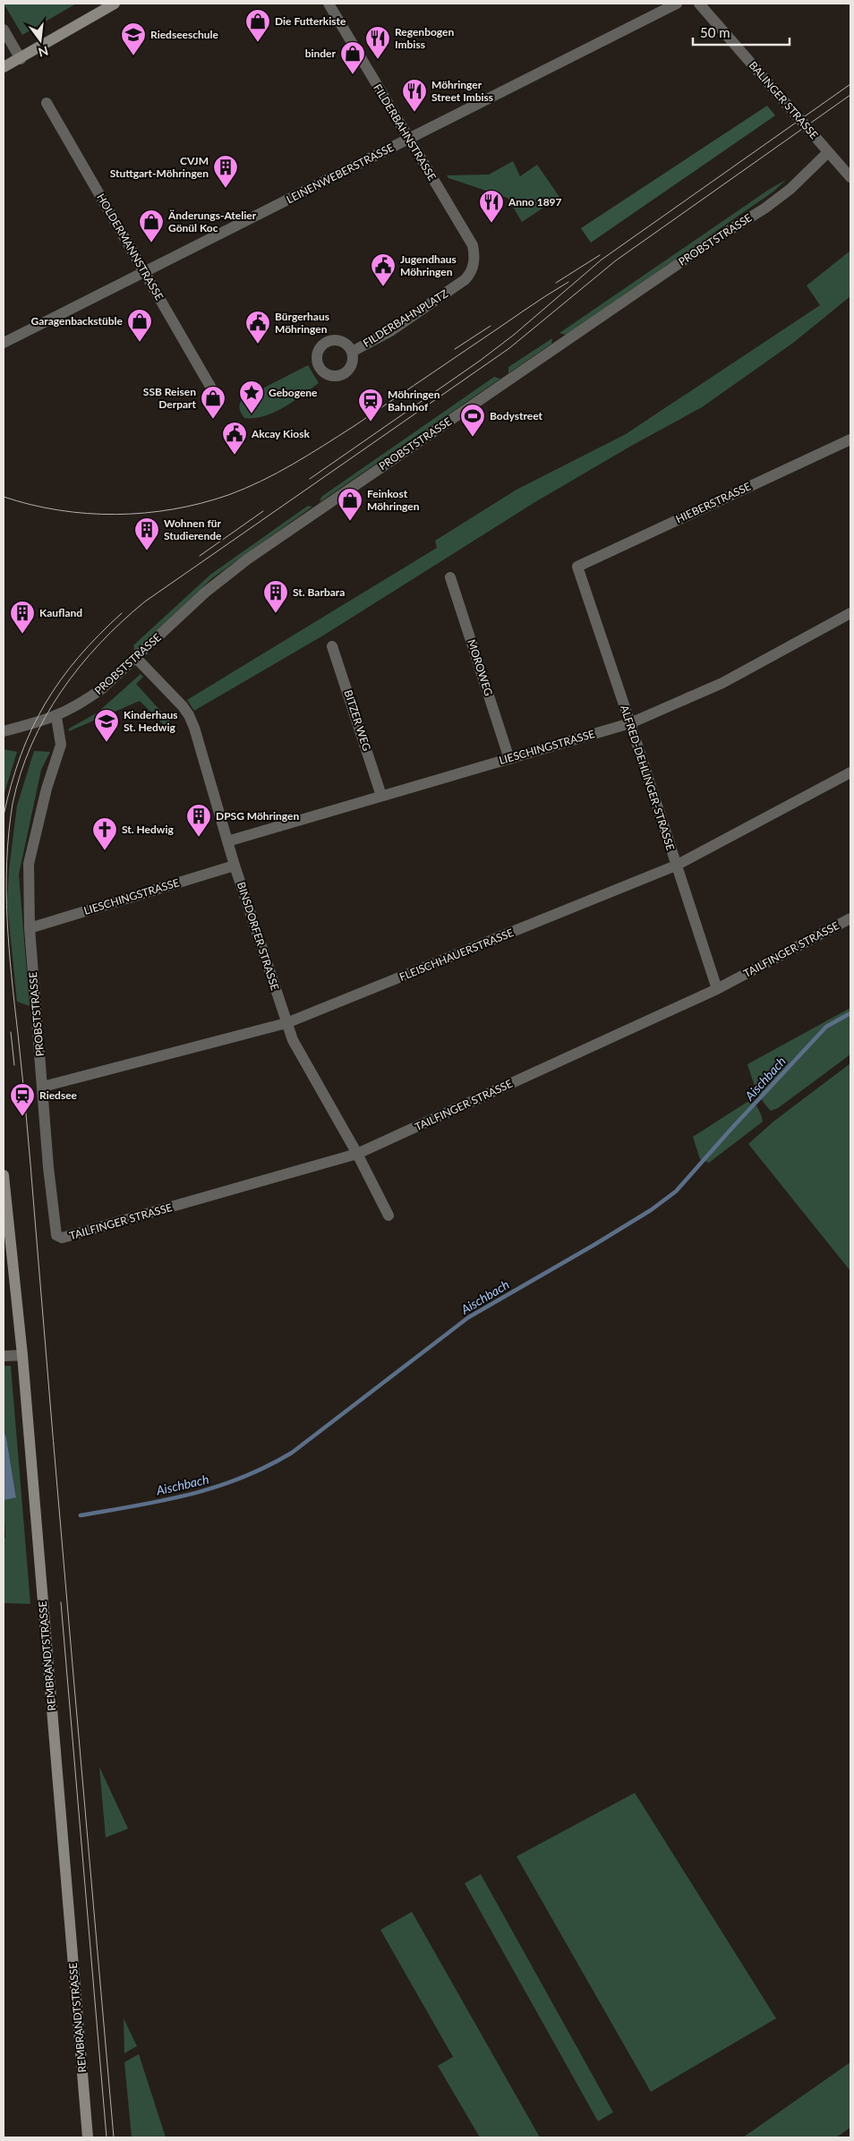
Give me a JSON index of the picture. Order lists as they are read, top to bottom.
{
  "streets": {
    "street": [
      "BALINGER STRASSE",
      "FILDERBAHNSTRASSE",
      "LEINENWEBERSTRASSE",
      "PROBSTSTRASSE",
      "HOLDERMANNSTRASSE",
      "FILDERBAHNPLATZ",
      "HIEBERSTRASSE",
      "MOROWEG",
      "BITZER WEG",
      "LIESCHINGSTRASSE",
      "ALFRED-DEHLINGER-STRASSE",
      "BINSDORFER STRASSE",
      "TAILFINGER STRASSE",
      "FLEISCHHAUERSTRASSE",
      "REMBRANDTSTRASSE"
    ]
  },
  "crossings": [
    ["BALINGER STRASSE", "PROBSTSTRASSE"],
    ["FILDERBAHNSTRASSE", "LEINENWEBERSTRASSE"],
    ["FILDERBAHNSTRASSE", "FILDERBAHNPLATZ"],
    ["LEINENWEBERSTRASSE", "HOLDERMANNSTRASSE"],
    ["PROBSTSTRASSE", "LIESCHINGSTRASSE"],
    ["PROBSTSTRASSE", "BINSDORFER STRASSE"],
    ["PROBSTSTRASSE", "TAILFINGER STRASSE"],
    ["PROBSTSTRASSE", "FLEISCHHAUERSTRASSE"],
    ["HIEBERSTRASSE", "ALFRED-DEHLINGER-STRASSE"],
    ["MOROWEG", "LIESCHINGSTRASSE"],
    ["BITZER WEG", "LIESCHINGSTRASSE"],
    ["LIESCHINGSTRASSE", "ALFRED-DEHLINGER-STRASSE"],
    ["LIESCHINGSTRASSE", "BINSDORFER STRASSE"],
    ["ALFRED-DEHLINGER-STRASSE", "TAILFINGER STRASSE"],
    ["ALFRED-DEHLINGER-STRASSE", "FLEISCHHAUERSTRASSE"],
    ["BINSDORFER STRASSE", "TAILFINGER STRASSE"],
    ["BINSDORFER STRASSE", "FLEISCHHAUERSTRASSE"]
  ],
  "water": ["Aischbach"],
  "places": {
    "shop": [
      "Die Futterkiste",
      "binder",
      "Änderungs-Atelier Gönül Koc",
      "Garagenbackstüble",
      "SSB Reisen Derpart",
      "Feinkost Möhringen"
    ],
    "school or university": ["Riedseeschule", "Kinderhaus St. Hedwig"],
    "restaurant": ["Regenbogen Imbiss", "Möhringer Street Imbiss", "Anno 1897"],
    "building": [
      "CVJM Stuttgart-Möhringen",
      "Wohnen für Studierende",
      "St. Barbara",
      "Kaufland",
      "DPSG Möhringen"
    ],
    "public building": ["Jugendhaus Möhringen", "Bürgerhaus Möhringen", "Akcay Kiosk"],
    "place": ["Gebogene"],
    "station": ["Möhringen Bahnhof", "Riedsee"],
    "sports": ["Bodystreet"],
    "church": ["St. Hedwig"]
  },
  "scale_bar": "50 m",
  "north": "bottom"
}
